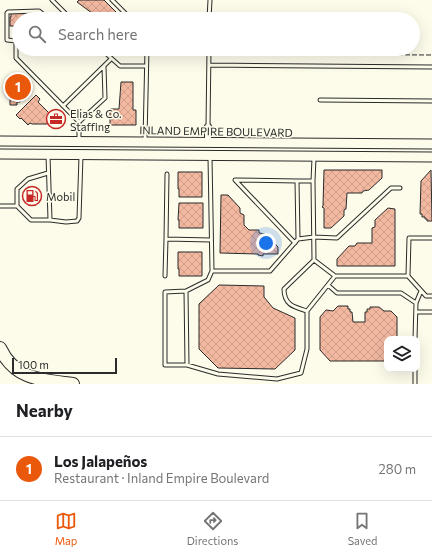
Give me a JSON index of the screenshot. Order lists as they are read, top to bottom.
{
  "streets": {
    "main road": ["INLAND EMPIRE BOULEVARD"]
  },
  "places": {
    "office": ["Elias & Co. Staffing"],
    "fuel station": ["Mobil"]
  },
  "scale_bar": "100 m",
  "page": {
    "search": "Search here",
    "pins": "1",
    "scale": "100 m",
    "heading": "Nearby",
    "list": [
      {
        "mark": "1",
        "name": "Los Jalapeños",
        "note": "Restaurant · Inland Empire Boulevard",
        "value": "280 m"
      }
    ],
    "nav": ["Map", "Directions", "Saved"]
  }
}
